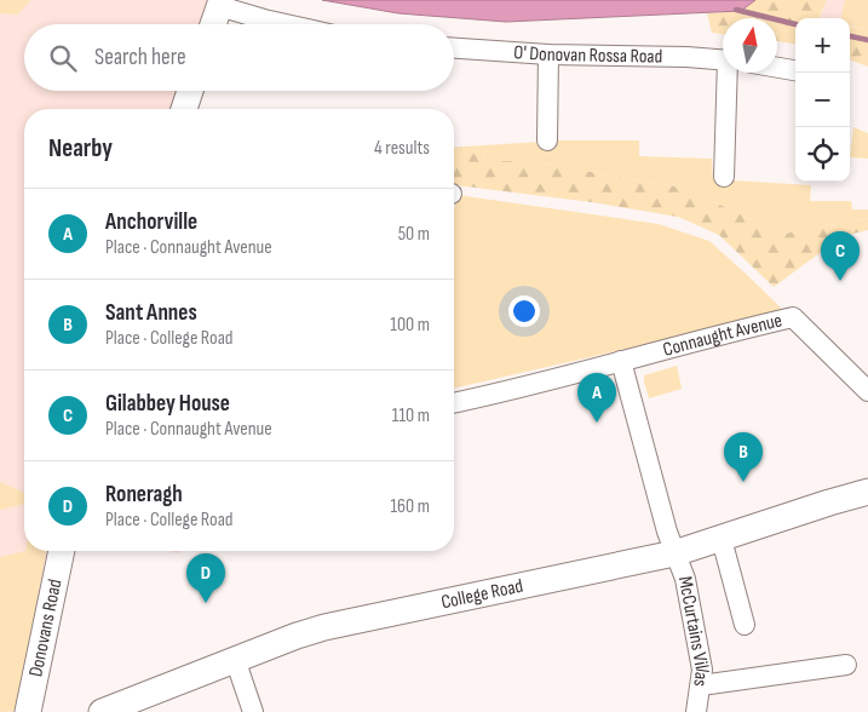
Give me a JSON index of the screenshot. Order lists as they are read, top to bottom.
{
  "streets": {
    "street": [
      "O' Donovan Rossa Road",
      "Connaught Avenue",
      "College Road",
      "Donovans Road",
      "McCurtains Villas"
    ]
  },
  "crossings": [
    ["College Road", "McCurtains Villas"]
  ],
  "north": "top",
  "page": {
    "map_buttons": ["+", "−"],
    "search": "Search here",
    "heading": ["Nearby", "4 results"],
    "list": [
      {
        "mark": "A",
        "name": "Anchorville",
        "note": "Place · Connaught Avenue",
        "value": "50 m"
      },
      {
        "mark": "B",
        "name": "Sant Annes",
        "note": "Place · College Road",
        "value": "100 m"
      },
      {
        "mark": "C",
        "name": "Gilabbey House",
        "note": "Place · Connaught Avenue",
        "value": "110 m"
      },
      {
        "mark": "D",
        "name": "Roneragh",
        "note": "Place · College Road",
        "value": "160 m"
      }
    ],
    "pins": [
      "C",
      "A",
      "B",
      "D"
    ]
  }
}
